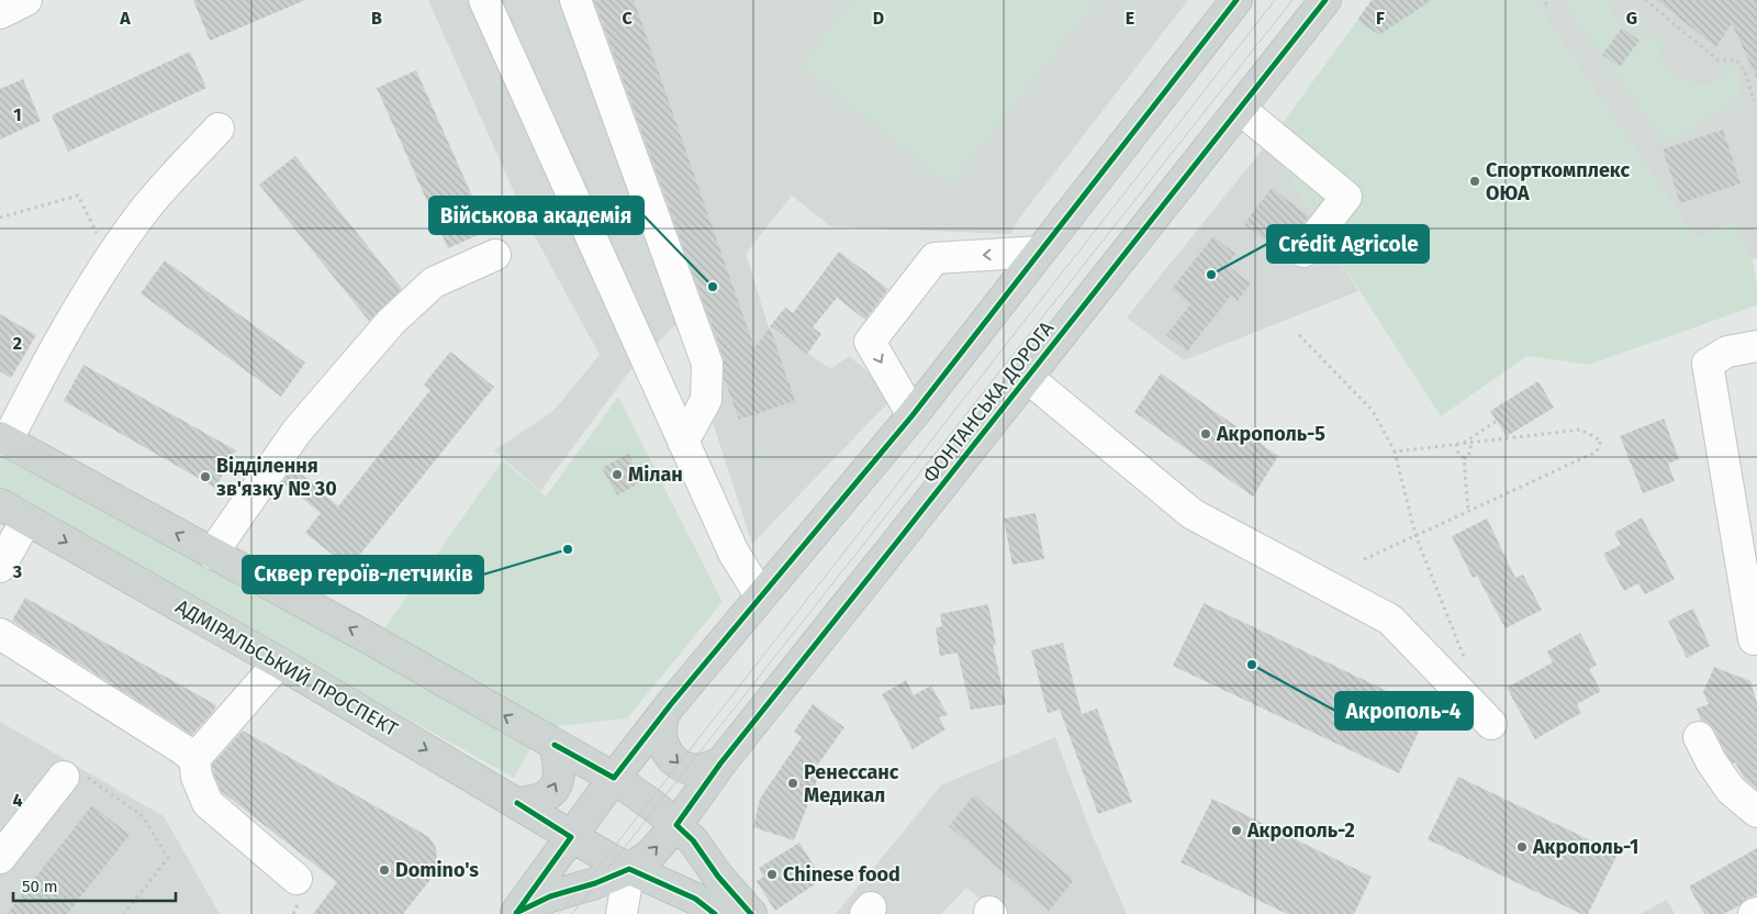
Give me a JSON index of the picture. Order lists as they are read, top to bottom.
{
  "streets": {
    "main road": ["ФОНТАНСЬКА ДОРОГА", "АДМІРАЛЬСЬКИЙ ПРОСПЕКТ"]
  },
  "crossings": [
    ["ФОНТАНСЬКА ДОРОГА", "АДМІРАЛЬСЬКИЙ ПРОСПЕКТ"]
  ],
  "places": [
    "Спорткомплекс ОЮА",
    "Crédit Agricole",
    "Військова академія",
    "Акрополь-5",
    "Мілан",
    "Відділення зв'язку № 30",
    "Сквер героїв-летчиків",
    "Акрополь-4",
    "Ренессанс Медикал",
    "Акрополь-2",
    "Акрополь-1",
    "Domino's",
    "Chinese food"
  ],
  "scale_bar": "50 m",
  "grid": {
    "columns": [
      "A",
      "B",
      "C",
      "D",
      "E",
      "F",
      "G"
    ],
    "rows": [
      "1",
      "2",
      "3",
      "4"
    ]
  }
}
